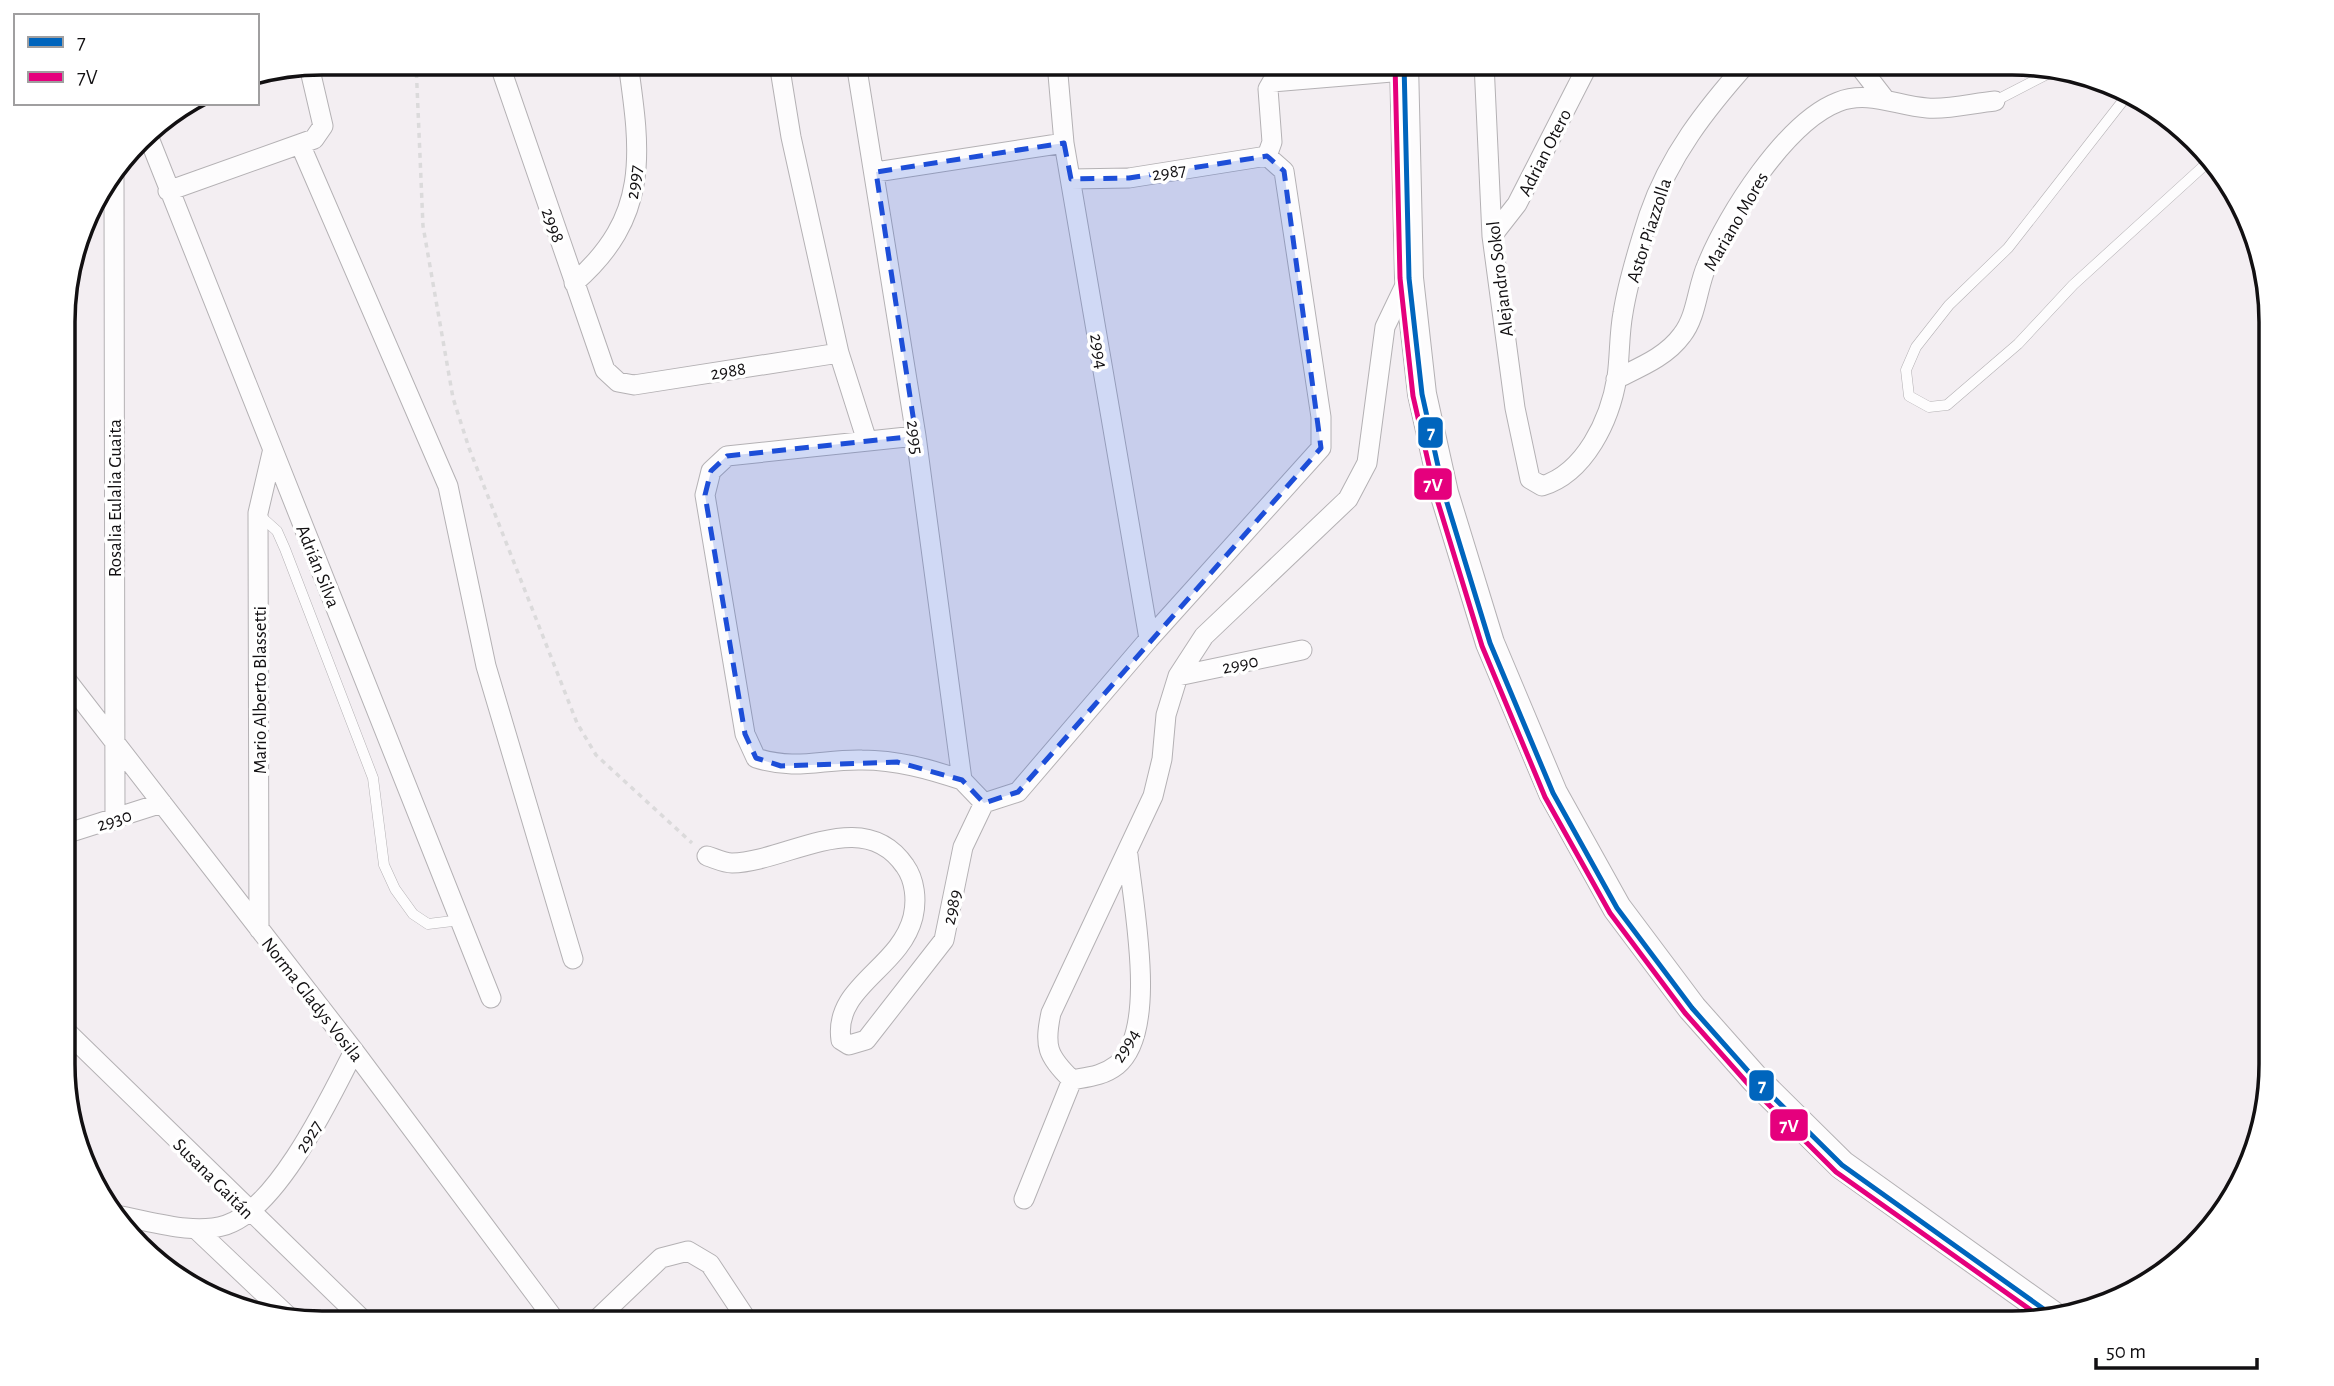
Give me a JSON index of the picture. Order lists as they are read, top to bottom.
{
  "streets": {
    "street": [
      "Adrian Otero",
      "2987",
      "2997",
      "Mariano Mores",
      "2998",
      "Astor Piazzolla",
      "Alejandro Sokol",
      "2994",
      "2988",
      "2995",
      "Rosalia Eulalia Guaita",
      "Adrián Silva",
      "2990",
      "Mario Alberto Blassetti",
      "2930",
      "2989",
      "Norma Gladys Vosila",
      "2927",
      "Susana Gaitán"
    ]
  },
  "crossings": [
    ["Adrian Otero", "Alejandro Sokol"],
    ["2987", "2994"],
    ["2997", "2998"],
    ["Mariano Mores", "Astor Piazzolla"],
    ["2998", "2988"],
    ["Astor Piazzolla", "Alejandro Sokol"],
    ["2994", "2990"],
    ["Rosalia Eulalia Guaita", "2930"],
    ["Rosalia Eulalia Guaita", "Norma Gladys Vosila"],
    ["Adrián Silva", "Mario Alberto Blassetti"],
    ["Mario Alberto Blassetti", "Norma Gladys Vosila"],
    ["2930", "Norma Gladys Vosila"],
    ["Norma Gladys Vosila", "2927"],
    ["2927", "Susana Gaitán"]
  ],
  "lines": ["transit line 7", "transit line 7V"],
  "legend": ["7", "7V"],
  "scale_bar": "50 m"
}
